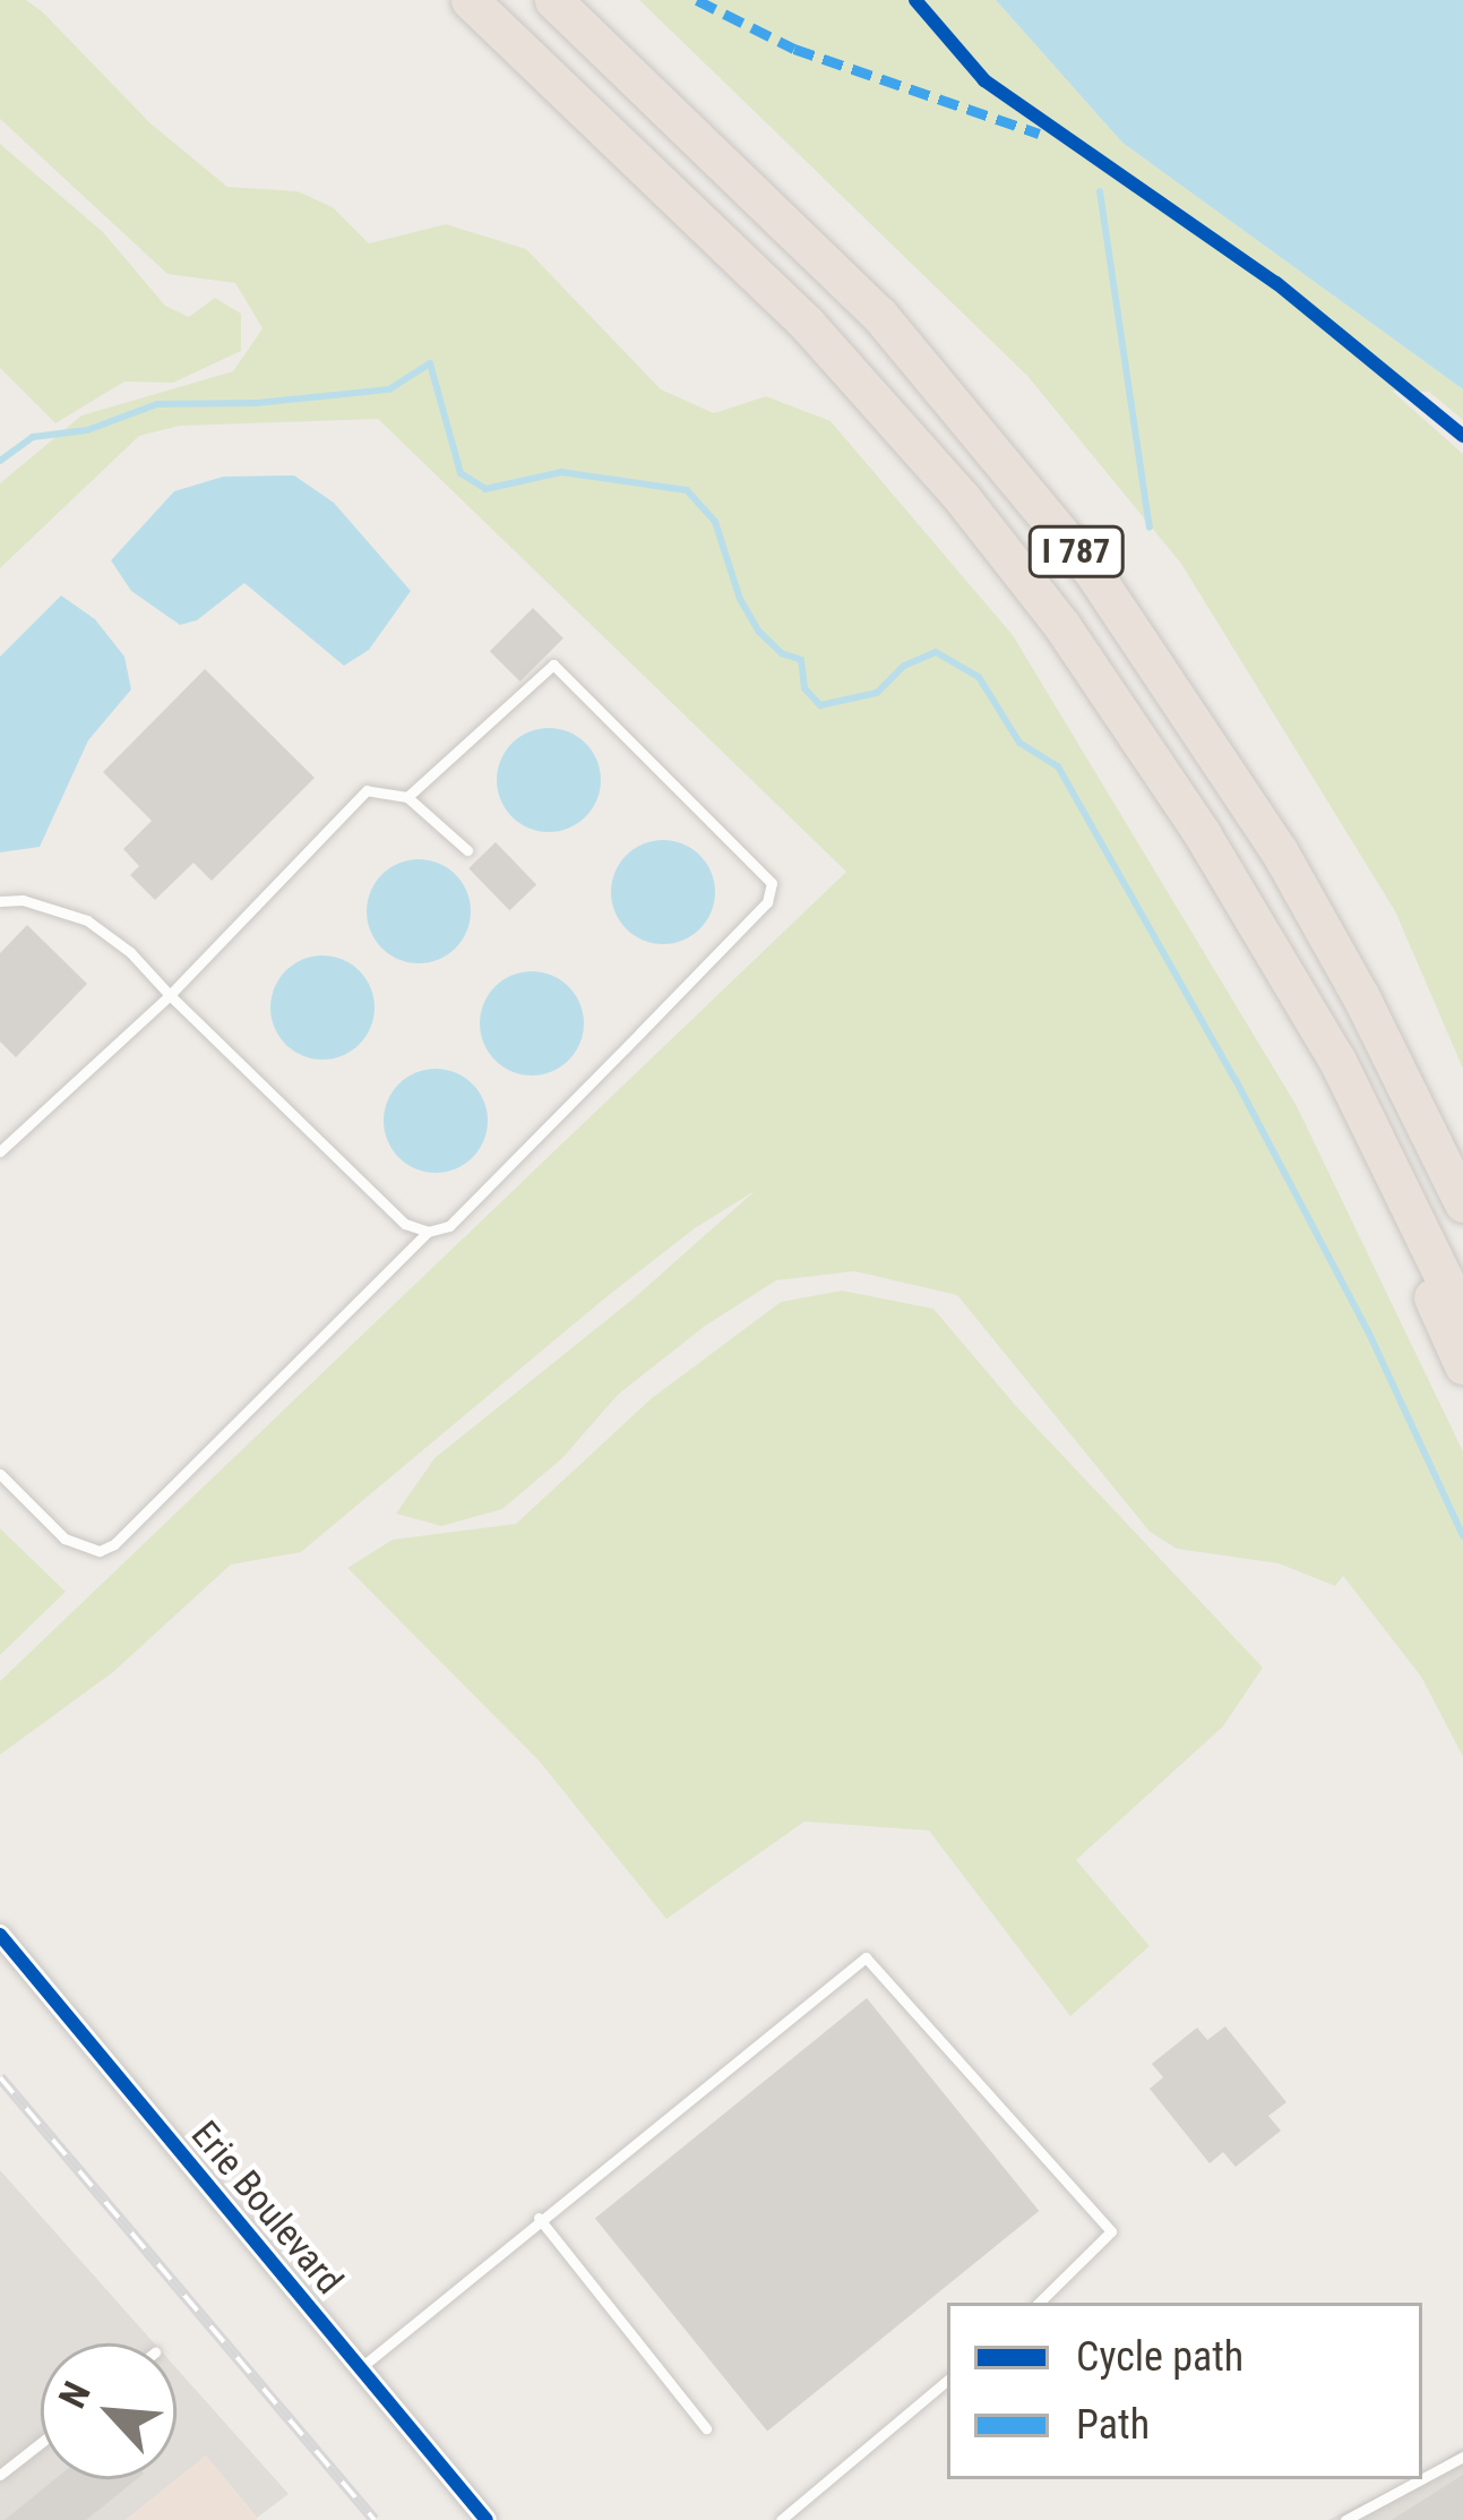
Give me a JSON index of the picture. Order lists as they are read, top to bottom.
{
  "streets": {
    "highway": ["I 787"],
    "street": ["Erie Boulevard"]
  },
  "legend": ["Cycle path", "Path"],
  "north": "top left"
}
